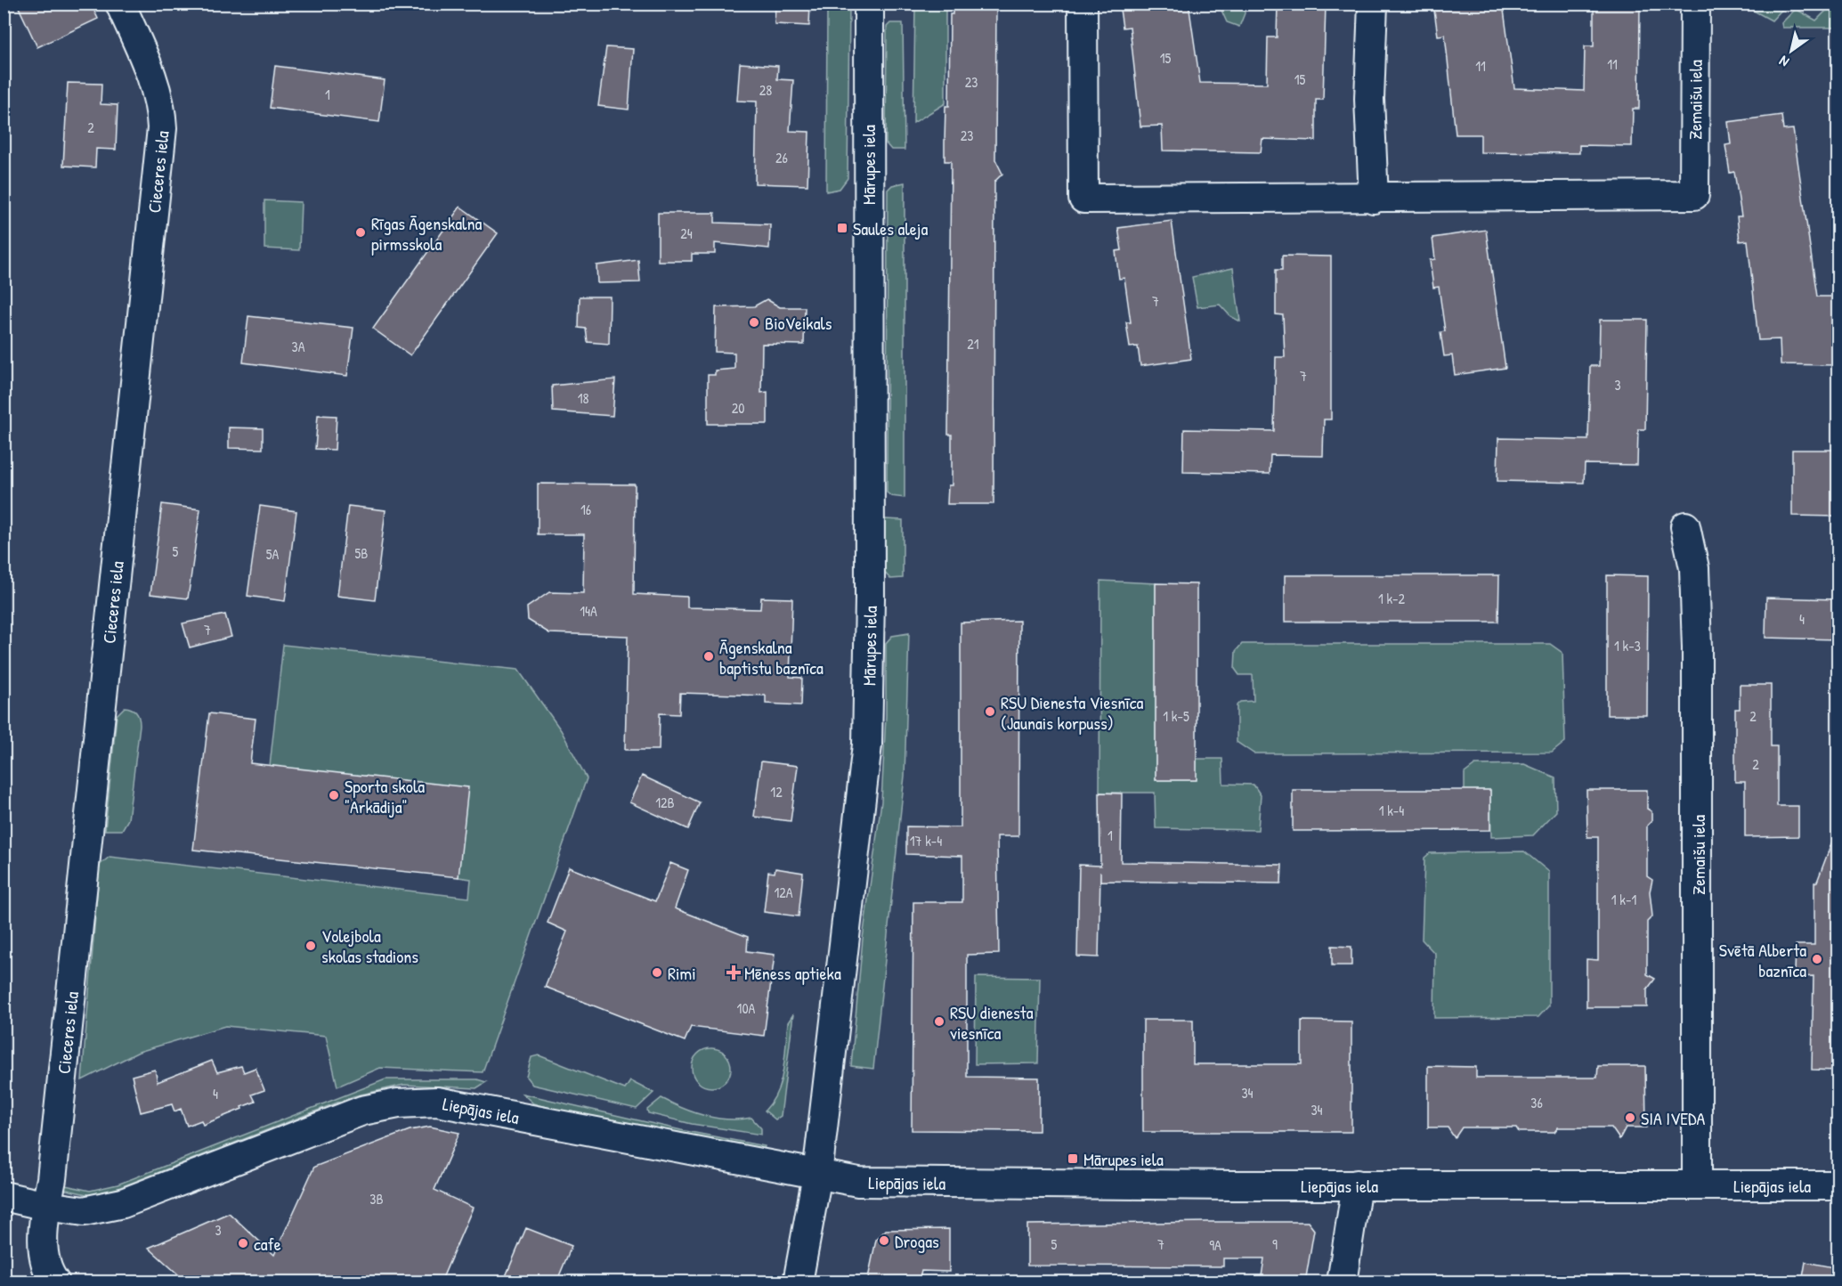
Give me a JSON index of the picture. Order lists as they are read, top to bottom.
{
  "streets": {
    "street": [
      "Zemaišu iela",
      "Mārupes iela",
      "Cieceres iela",
      "Liepājas iela"
    ]
  },
  "crossings": [
    ["Zemaišu iela", "Liepājas iela"],
    ["Mārupes iela", "Liepājas iela"],
    ["Cieceres iela", "Liepājas iela"]
  ],
  "places": {
    "transit": ["Saules aleja", "Mārupes iela"],
    "other": [
      "Rīgas Āgenskalna pirmsskola",
      "BioVeikals",
      "Āgenskalna baptistu baznīca",
      "RSU Dienesta Viesnīca (Jaunais korpuss)",
      "Sporta skola \"Arkādija\"",
      "Volejbola skolas stadions",
      "Svētā Alberta baznīca",
      "Rimi",
      "RSU dienesta viesnīca",
      "SIA IVEDA",
      "Drogas",
      "cafe"
    ],
    "health": ["Mēness aptieka"]
  },
  "house_numbers": [
    "15",
    "11",
    "11",
    "15",
    "23",
    "28",
    "1",
    "2",
    "23",
    "26",
    "24",
    "7",
    "21",
    "3A",
    "7",
    "3",
    "18",
    "20",
    "16",
    "5",
    "5B",
    "5A",
    "1 k-2",
    "14A",
    "4",
    "7",
    "1 k-3",
    "1 k-5",
    "2",
    "2",
    "12",
    "12B",
    "1 k-4",
    "1",
    "17 k-4",
    "12A",
    "1 k-1",
    "10A",
    "34",
    "4",
    "36",
    "34",
    "3B",
    "3",
    "5",
    "7",
    "9",
    "9A"
  ],
  "north": "bottom left"
}
